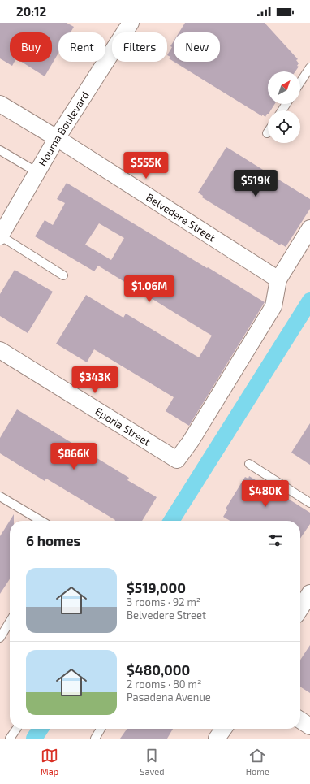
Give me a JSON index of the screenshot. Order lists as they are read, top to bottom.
{
  "streets": {
    "street": ["Houma Boulevard", "Belvedere Street", "Eporia Street"]
  },
  "crossings": [
    ["Houma Boulevard", "Belvedere Street"],
    ["Belvedere Street", "Eporia Street"]
  ],
  "north": "top right",
  "page": {
    "status": "20:12",
    "chip": [
      "Buy",
      "Rent",
      "Filters",
      "New"
    ],
    "price": [
      "$555K",
      "$519K",
      "$1.06M",
      "$343K",
      "$866K",
      "$480K"
    ],
    "heading": "6 homes",
    "list": [
      {
        "name": "$519,000",
        "note": "3 rooms · 92 m² · Belvedere Street"
      },
      {
        "name": "$480,000",
        "note": "2 rooms · 80 m² · Pasadena Avenue"
      }
    ],
    "tabs": ["Map", "Saved", "Home"]
  }
}
